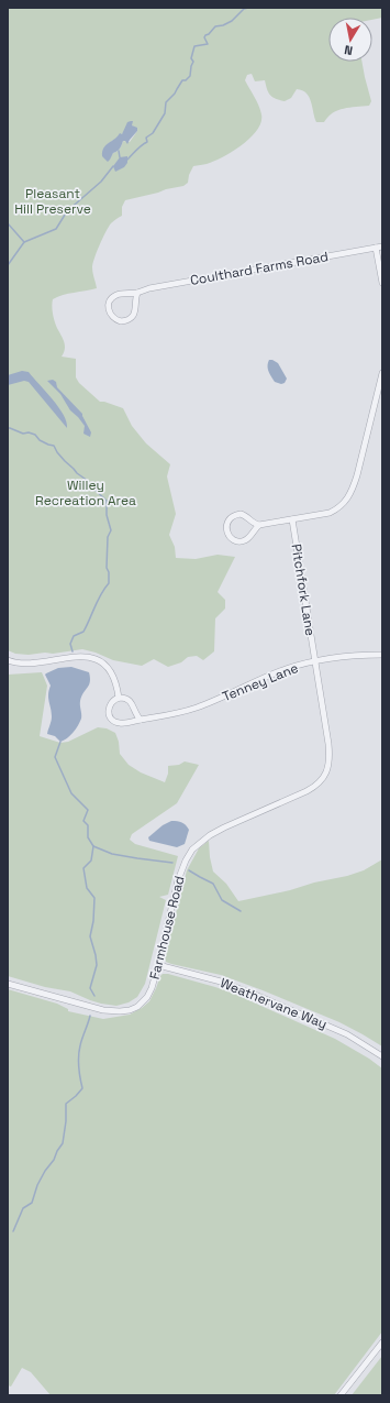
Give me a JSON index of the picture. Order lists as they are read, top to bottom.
{
  "streets": {
    "street": [
      "Coulthard Farms Road",
      "Pitchfork Lane",
      "Tenney Lane",
      "Farmhouse Road",
      "Weathervane Way"
    ]
  },
  "crossings": [
    ["Pitchfork Lane", "Tenney Lane"],
    ["Pitchfork Lane", "Farmhouse Road"],
    ["Tenney Lane", "Farmhouse Road"],
    ["Farmhouse Road", "Weathervane Way"]
  ],
  "parks": ["Pleasant Hill Preserve", "Willey Recreation Area"],
  "north": "bottom"
}
